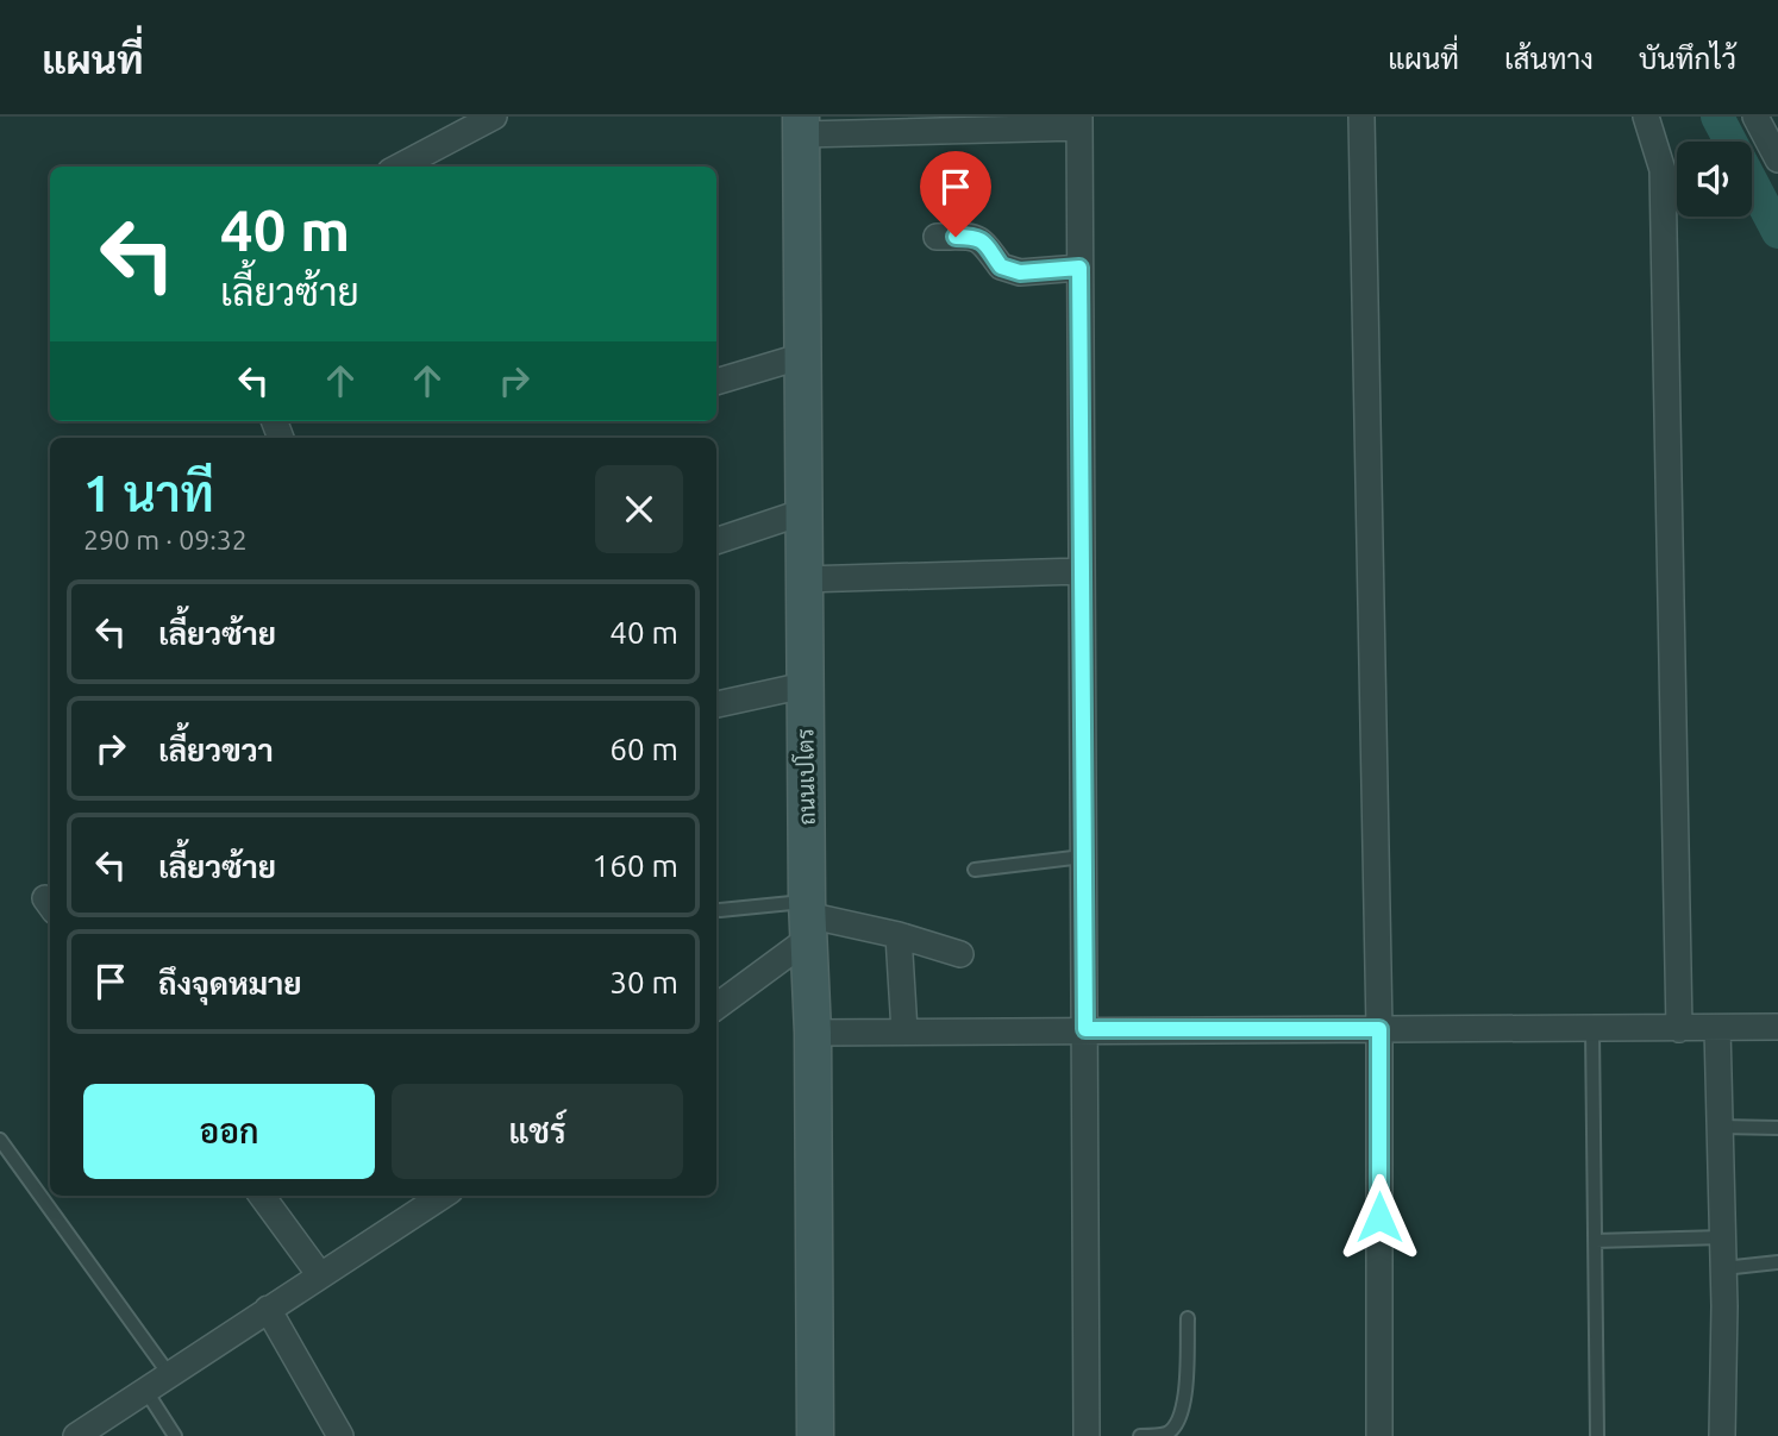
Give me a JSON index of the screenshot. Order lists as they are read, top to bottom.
{
  "streets": {
    "street": ["ถนนเปโตร"]
  },
  "page": {
    "header": "แผนที่",
    "nav": ["แผนที่", "เส้นทาง", "บันทึกไว้"],
    "turn": ["40 m", "เลี้ยวซ้าย"],
    "heading": ["1 นาที", "290 m · 09:32"],
    "list": [
      {
        "name": "เลี้ยวซ้าย",
        "value": "40 m"
      },
      {
        "name": "เลี้ยวขวา",
        "value": "60 m"
      },
      {
        "name": "เลี้ยวซ้าย",
        "value": "160 m"
      },
      {
        "name": "ถึงจุดหมาย",
        "value": "30 m"
      }
    ],
    "buttons": ["ออก", "แชร์"]
  }
}
